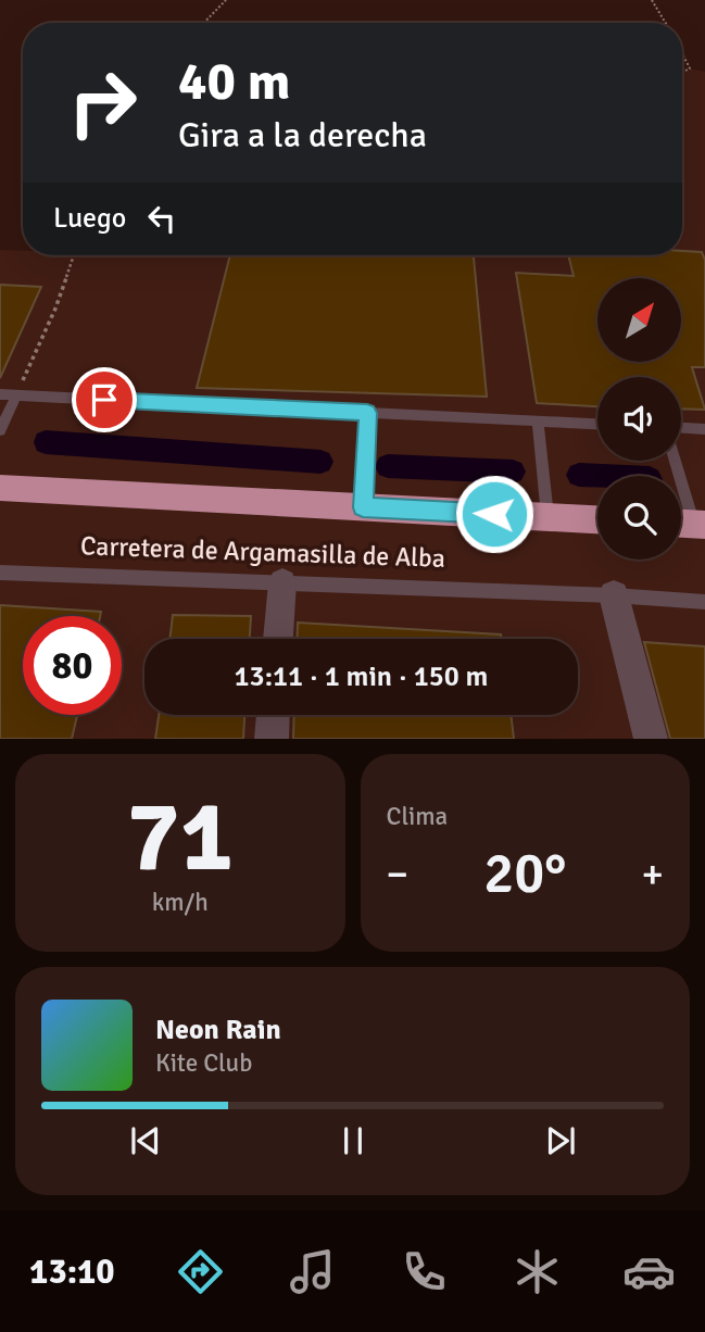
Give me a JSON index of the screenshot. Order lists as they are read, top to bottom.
{
  "streets": {
    "highway": ["Carretera de Argamasilla de Alba"]
  },
  "north": "top right",
  "page": {
    "turn": ["40 m", "Gira a la derecha"],
    "then": "Luego",
    "limit": "80",
    "trip": "13:11 · 1 min · 150 m",
    "tile": [
      ["71", "km/h"],
      "Clima"
    ],
    "heat": ["−", "20°", "+"],
    "song": ["Neon Rain", "Kite Club"],
    "tabs": "13:10"
  }
}
